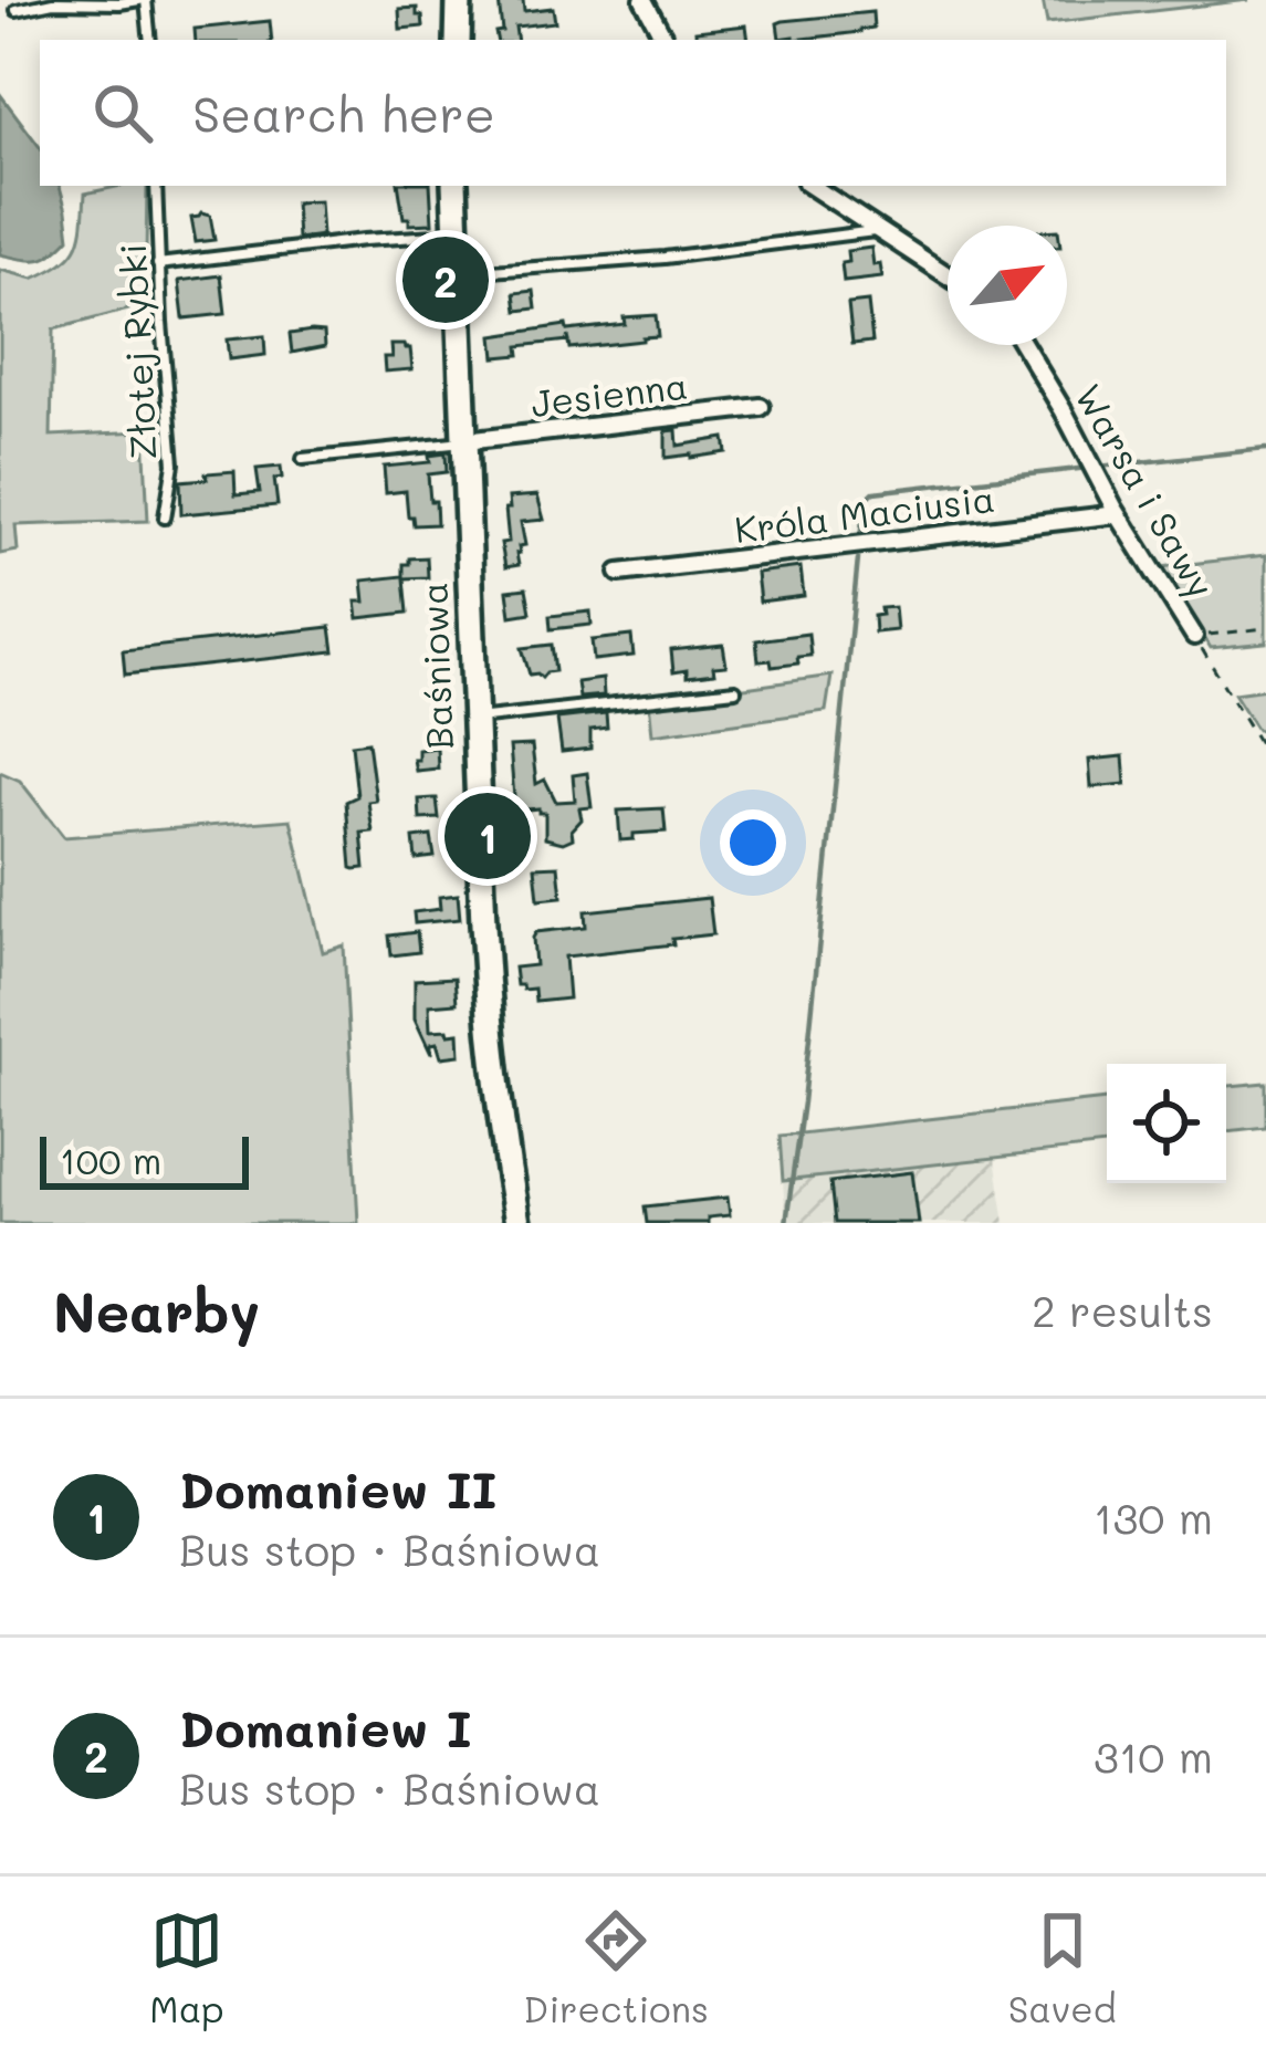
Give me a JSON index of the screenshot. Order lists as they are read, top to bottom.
{
  "streets": {
    "main road": ["Baśniowa"],
    "street": ["Jesienna", "Warsa i Sawy", "Króla Maciusia"],
    "lane": ["Złotej Rybki"]
  },
  "crossings": [
    ["Jesienna", "Baśniowa"],
    ["Warsa i Sawy", "Króla Maciusia"]
  ],
  "scale_bar": "100 m",
  "north": "top right",
  "page": {
    "search": "Search here",
    "pins": ["2", "1"],
    "scale": "100 m",
    "heading": ["Nearby", "2 results"],
    "list": [
      {
        "mark": "1",
        "name": "Domaniew II",
        "note": "Bus stop · Baśniowa",
        "value": "130 m"
      },
      {
        "mark": "2",
        "name": "Domaniew I",
        "note": "Bus stop · Baśniowa",
        "value": "310 m"
      }
    ],
    "nav": ["Map", "Directions", "Saved"]
  }
}
